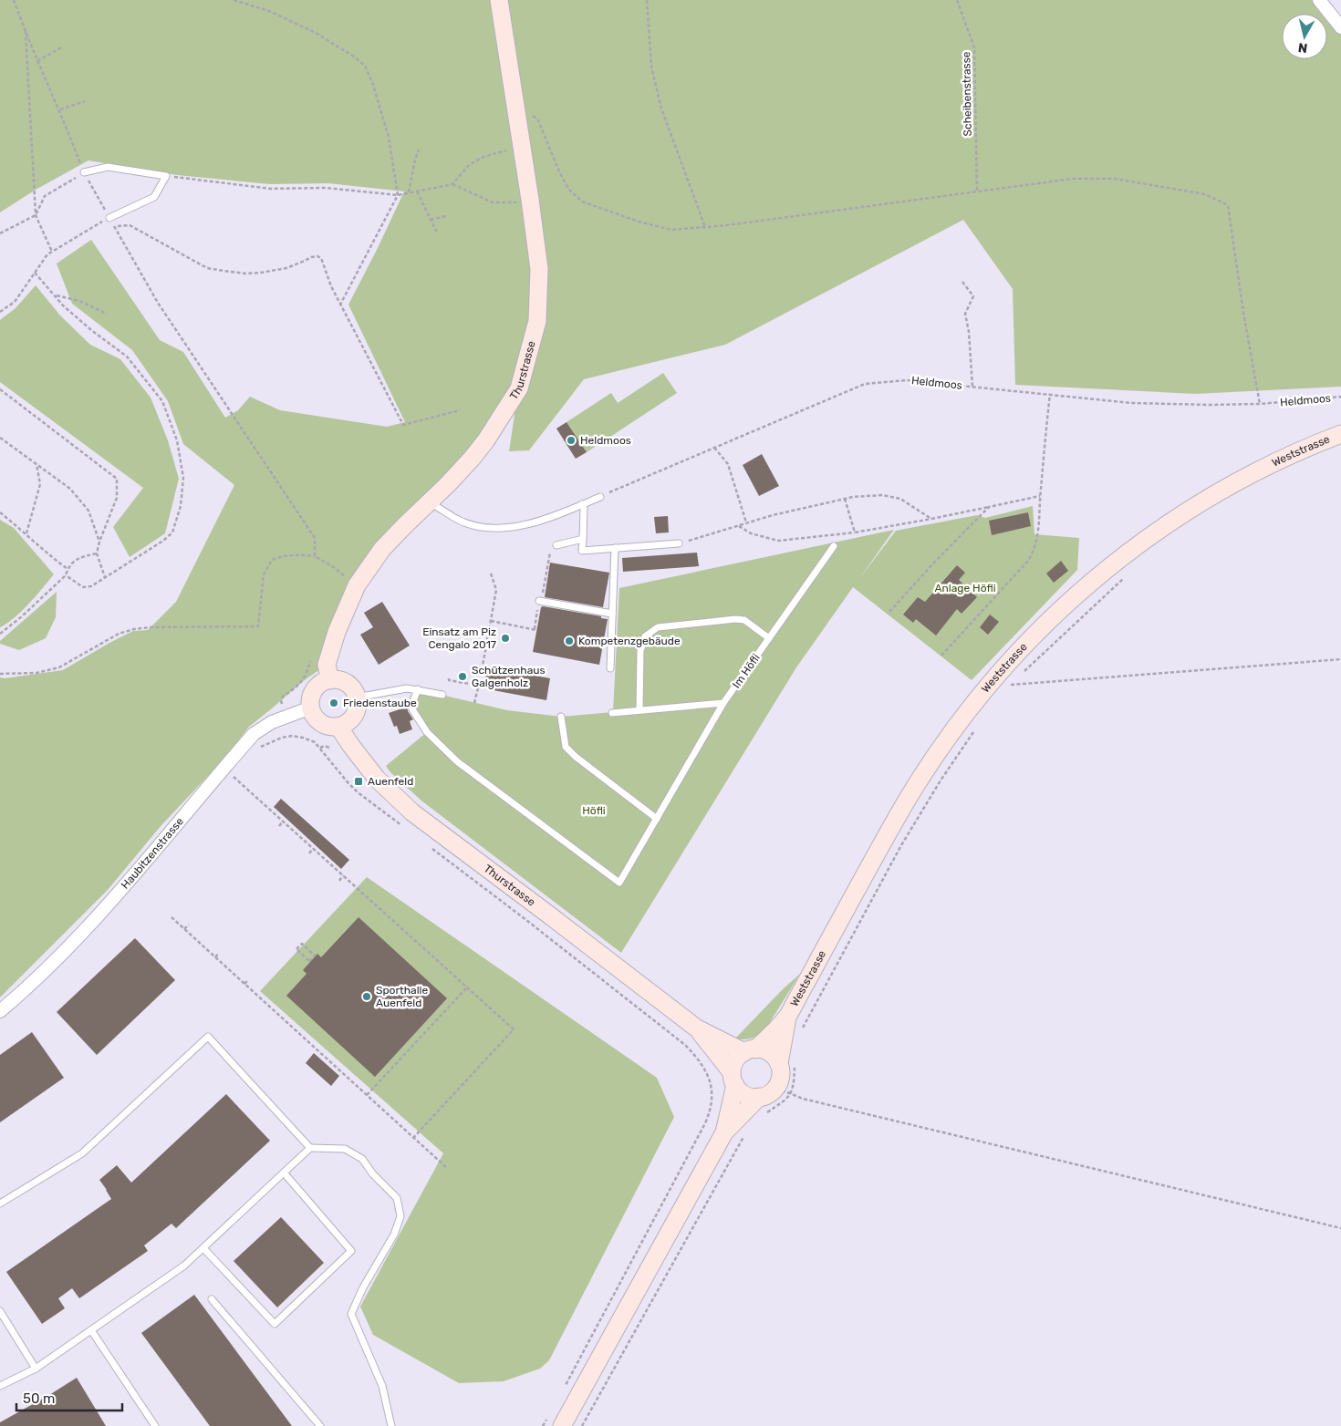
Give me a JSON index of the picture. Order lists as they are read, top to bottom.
{
  "streets": {
    "main road": ["Thurstrasse", "Weststrasse"],
    "street": ["Haubitzenstrasse"],
    "lane": ["Im Höfli"],
    "path": ["Scheibenstrasse", "Heldmoos"]
  },
  "crossings": [
    ["Thurstrasse", "Weststrasse"],
    ["Thurstrasse", "Haubitzenstrasse"]
  ],
  "parks": ["Anlage Höfli", "Höfli"],
  "places": {
    "other": [
      "Heldmoos",
      "Einsatz am Piz Cengalo 2017",
      "Kompetenzgebäude",
      "Schützenhaus Galgenholz",
      "Friedenstaube",
      "Sporthalle Auenfeld"
    ],
    "transit": ["Auenfeld"]
  },
  "scale_bar": "50 m",
  "north": "bottom"
}
